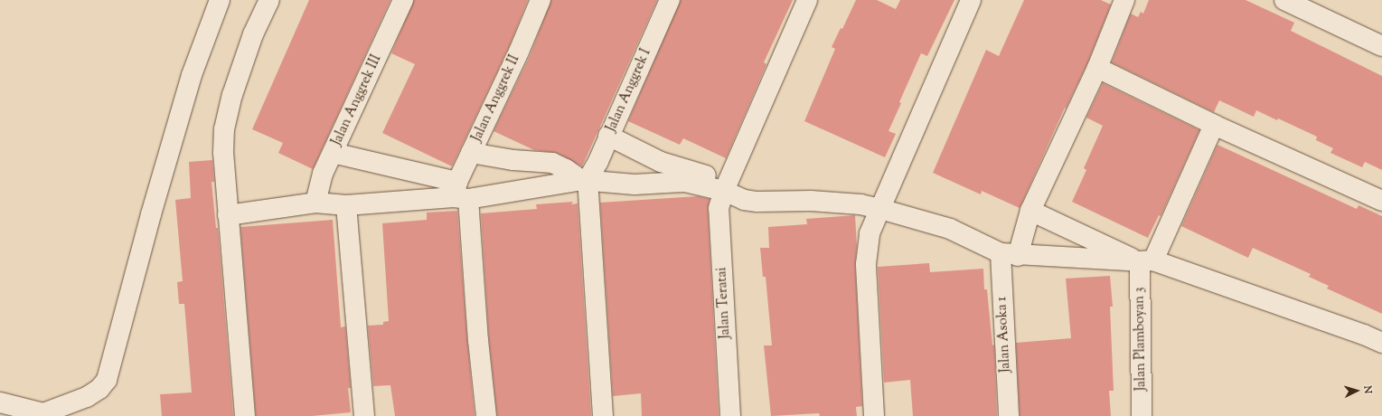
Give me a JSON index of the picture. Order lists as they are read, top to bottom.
{
  "streets": {
    "street": [
      "Jalan Anggrek I",
      "Jalan Anggrek II",
      "Jalan Anggrek III",
      "Jalan Teratai",
      "Jalan Asoka 1",
      "Jalan Plamboyan 3"
    ]
  },
  "north": "right"
}
